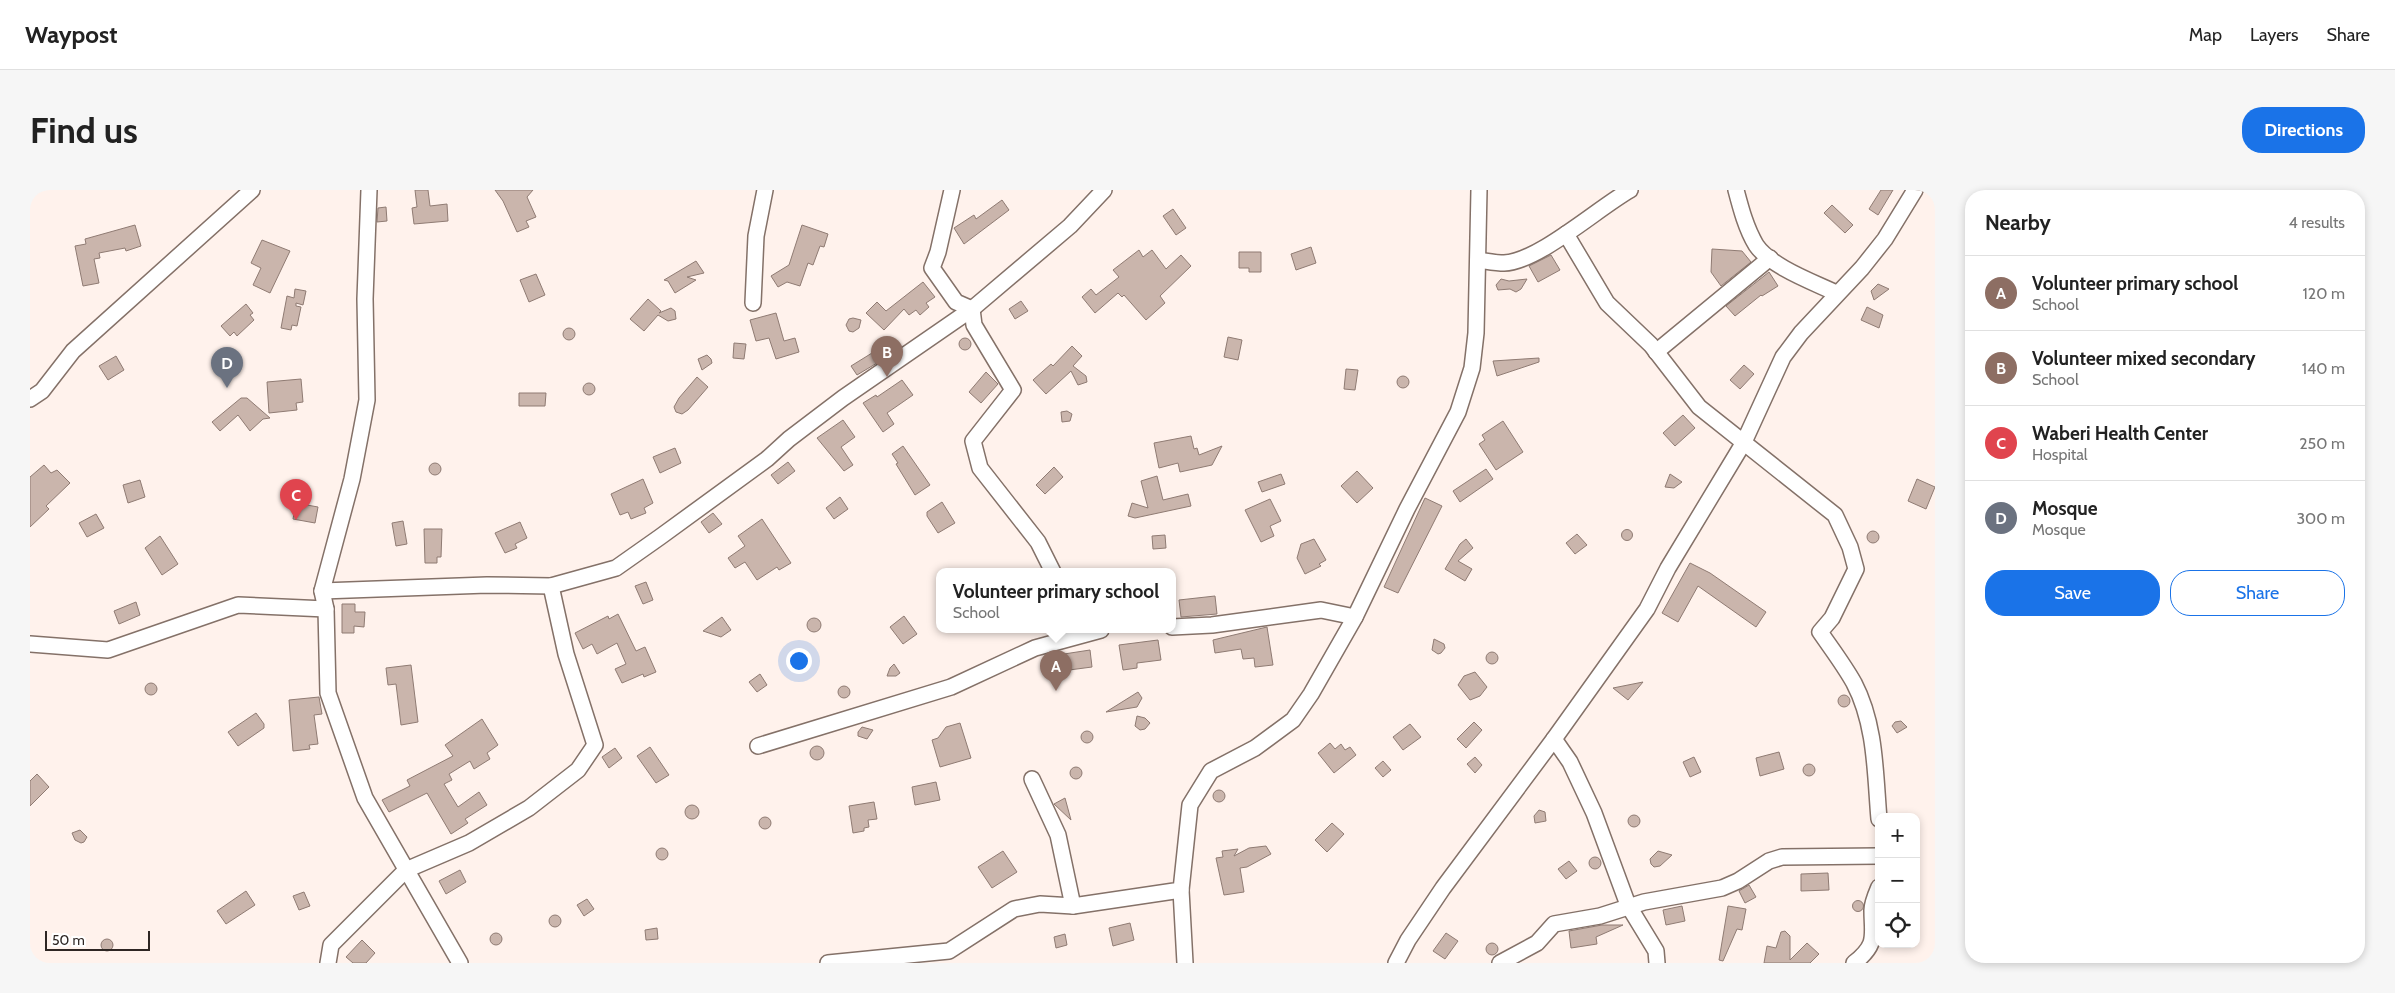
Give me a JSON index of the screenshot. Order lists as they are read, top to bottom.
{
  "scale_bar": "50 m",
  "page": {
    "header": "Waypost",
    "nav": ["Map", "Layers", "Share"],
    "buttons": [
      "Directions",
      ["Save", "Share"]
    ],
    "title": "Find us",
    "heading": ["Nearby", "4 results"],
    "list": [
      {
        "mark": "A",
        "name": "Volunteer primary school",
        "note": "School",
        "value": "120 m"
      },
      {
        "mark": "B",
        "name": "Volunteer mixed secondary",
        "note": "School",
        "value": "140 m"
      },
      {
        "mark": "C",
        "name": "Waberi Health Center",
        "note": "Hospital",
        "value": "250 m"
      },
      {
        "mark": "D",
        "name": "Mosque",
        "note": "Mosque",
        "value": "300 m"
      }
    ],
    "pins": [
      "B",
      "D",
      "C",
      "A"
    ],
    "popup": ["Volunteer primary school", "School"],
    "map_buttons": ["+", "−"],
    "scale": "50 m"
  }
}
